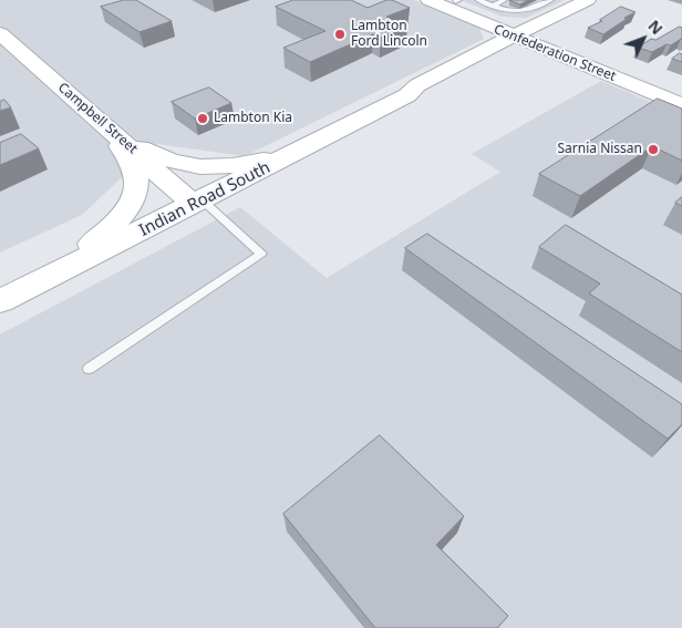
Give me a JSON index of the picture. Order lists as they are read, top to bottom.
{
  "streets": {
    "main road": ["Confederation Street", "Campbell Street", "Indian Road South"]
  },
  "crossings": [
    ["Confederation Street", "Indian Road South"],
    ["Campbell Street", "Indian Road South"]
  ],
  "places": ["Lambton Ford Lincoln", "Lambton Kia", "Sarnia Nissan"],
  "north": "top right"
}
